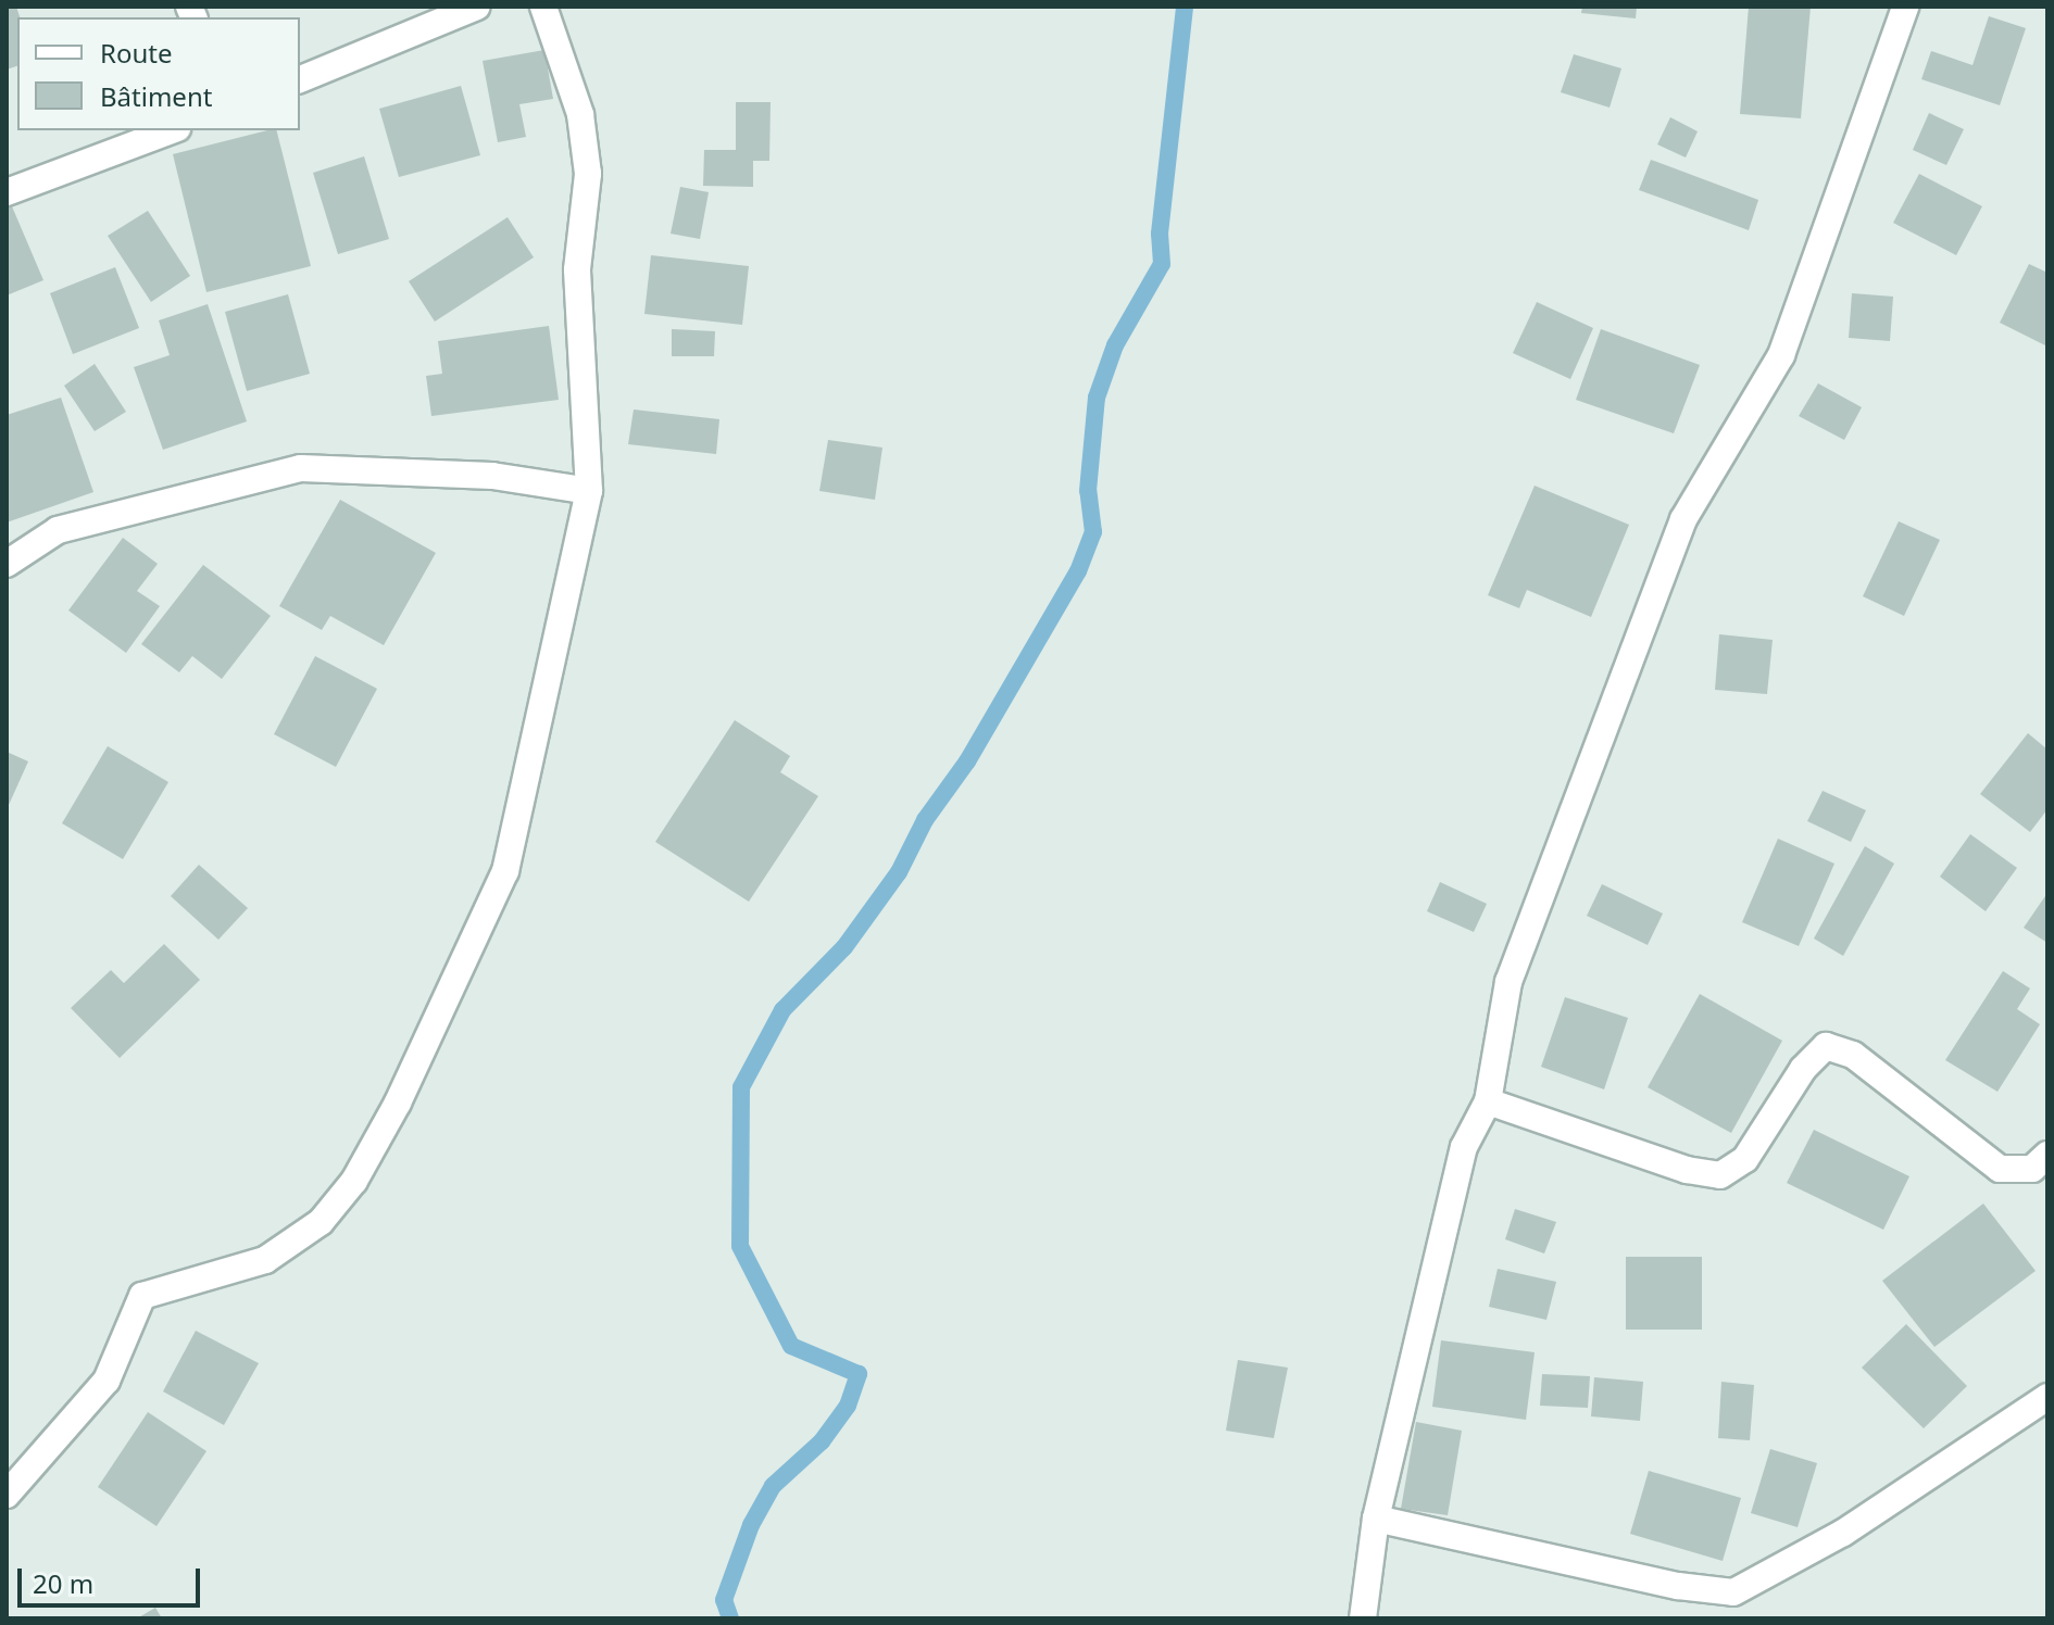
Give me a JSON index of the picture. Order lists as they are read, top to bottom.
{
  "legend": ["Route", "Bâtiment"],
  "scale_bar": "20 m"
}
